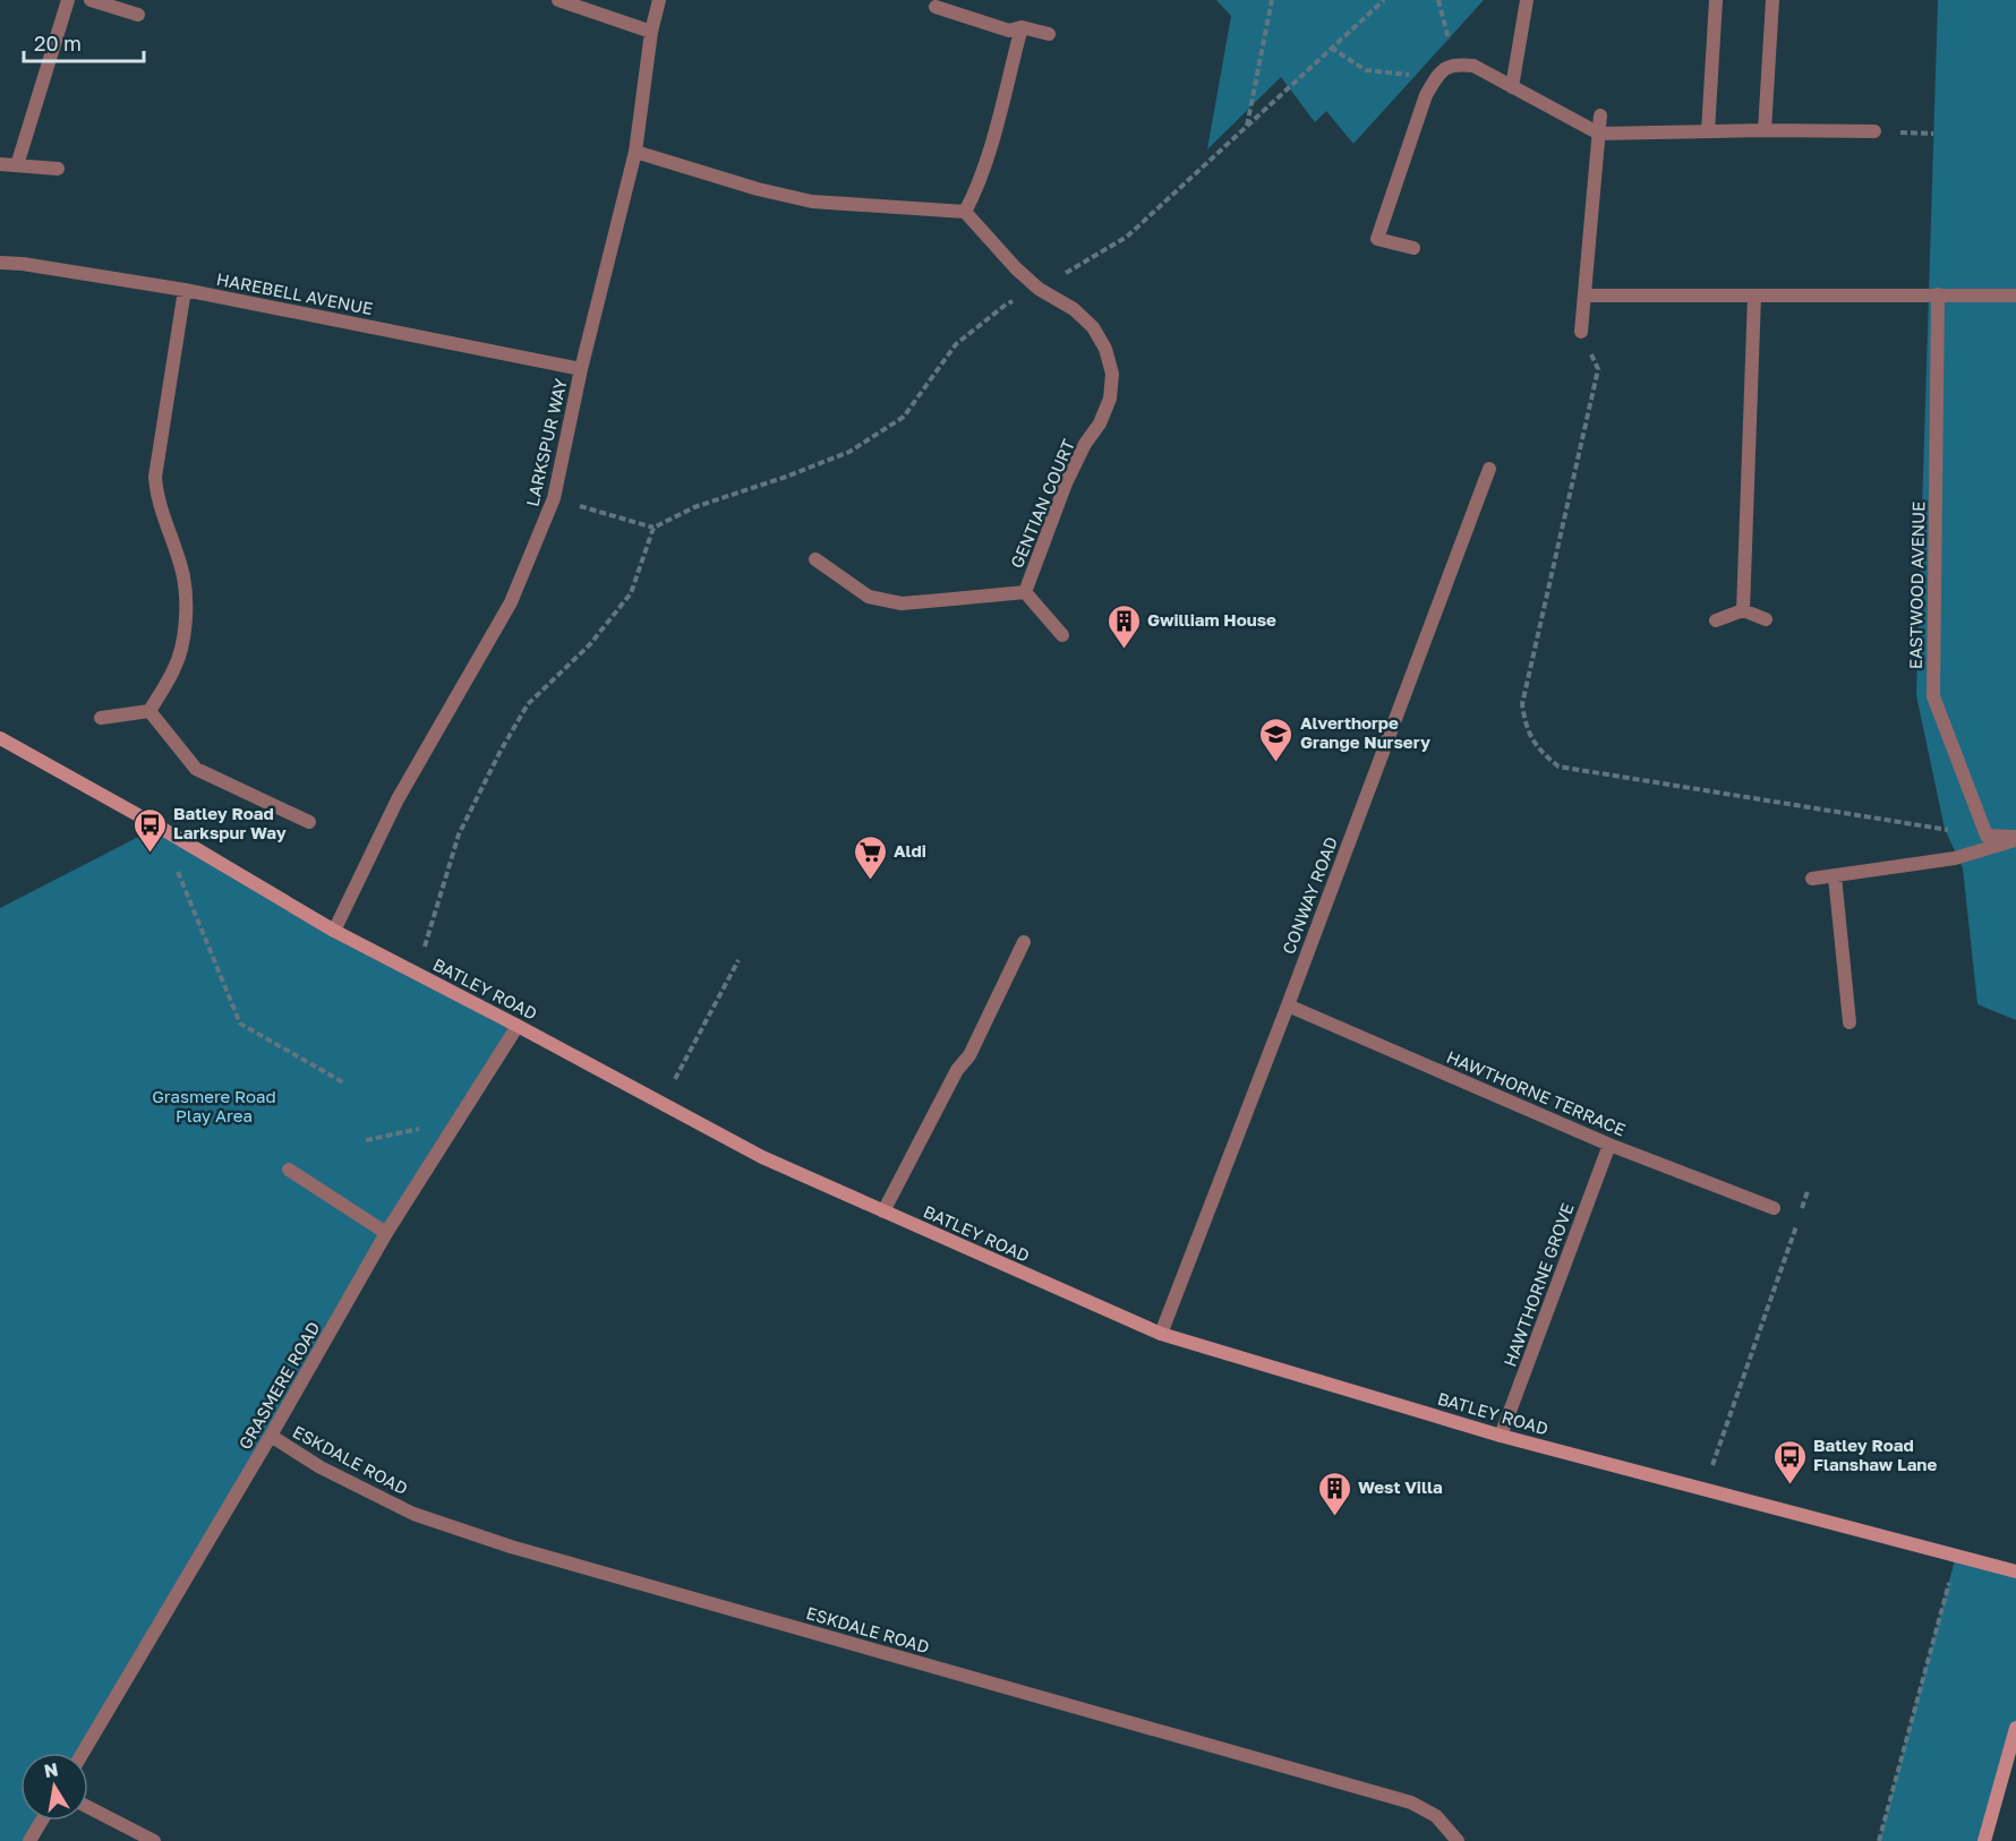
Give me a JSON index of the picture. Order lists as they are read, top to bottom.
{
  "streets": {
    "street": [
      "HAREBELL AVENUE",
      "LARKSPUR WAY",
      "GENTIAN COURT",
      "EASTWOOD AVENUE",
      "CONWAY ROAD",
      "BATLEY ROAD",
      "HAWTHORNE TERRACE",
      "HAWTHORNE GROVE",
      "GRASMERE ROAD",
      "ESKDALE ROAD"
    ]
  },
  "crossings": [
    ["HAREBELL AVENUE", "LARKSPUR WAY"],
    ["LARKSPUR WAY", "BATLEY ROAD"],
    ["CONWAY ROAD", "BATLEY ROAD"],
    ["CONWAY ROAD", "HAWTHORNE TERRACE"],
    ["BATLEY ROAD", "HAWTHORNE GROVE"],
    ["BATLEY ROAD", "GRASMERE ROAD"],
    ["HAWTHORNE TERRACE", "HAWTHORNE GROVE"],
    ["GRASMERE ROAD", "ESKDALE ROAD"]
  ],
  "parks": ["Grasmere Road Play Area"],
  "places": {
    "building": ["Gwilliam House", "West Villa"],
    "school or university": ["Alverthorpe Grange Nursery"],
    "bus stop": ["Batley Road Larkspur Way", "Batley Road Flanshaw Lane"],
    "supermarket": ["Aldi"]
  },
  "scale_bar": "20 m",
  "north": "top"
}
